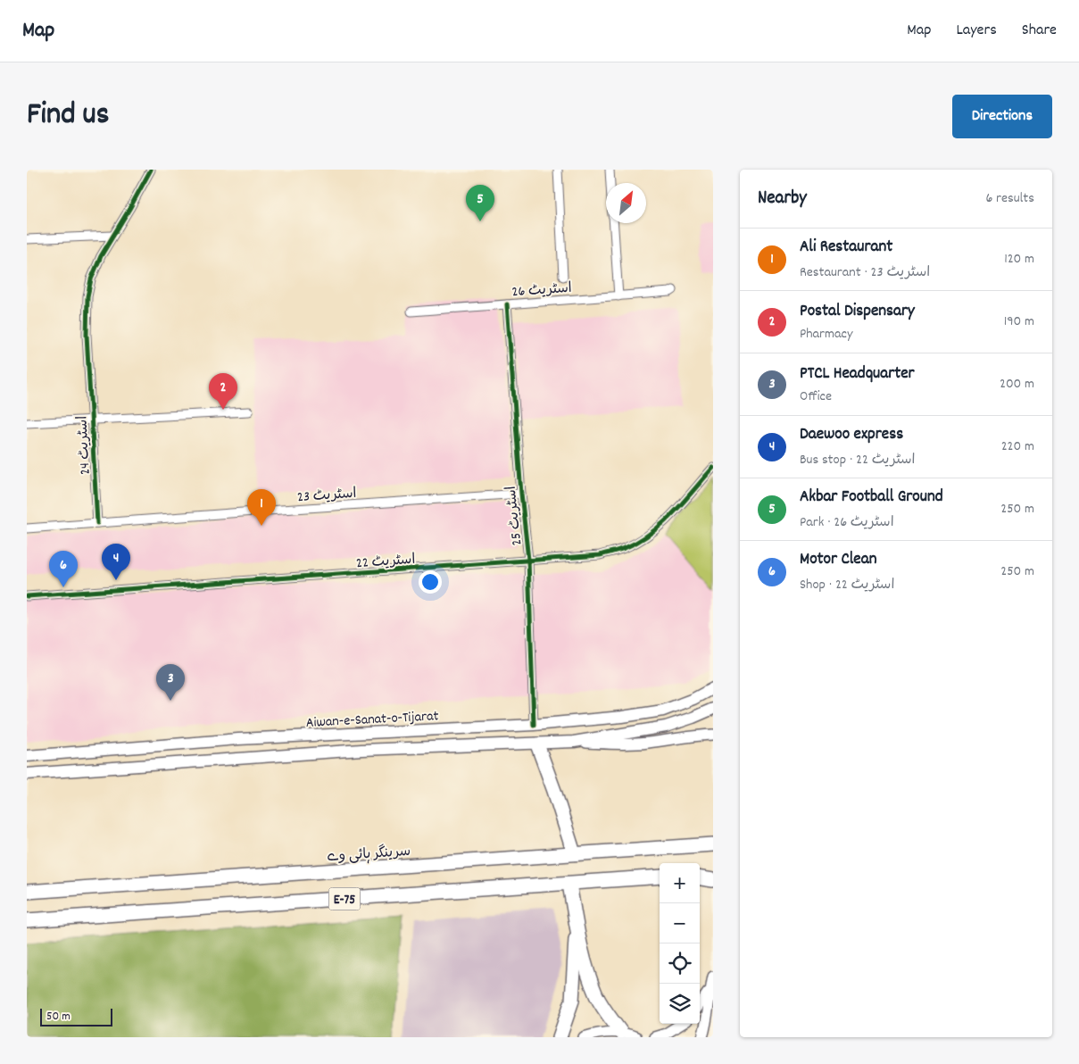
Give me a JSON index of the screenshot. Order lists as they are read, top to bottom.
{
  "streets": {
    "highway": ["سرینگر ہائی وے", "E-75"],
    "main road": ["Aiwan-e-Sanat-o-Tijarat"],
    "street": [
      "اسٹریٹ 26",
      "اسٹریٹ 24",
      "اسٹریٹ 23",
      "اسٹریٹ 25",
      "اسٹریٹ 22"
    ]
  },
  "crossings": [
    ["اسٹریٹ 26", "اسٹریٹ 25"],
    ["اسٹریٹ 24", "اسٹریٹ 23"],
    ["اسٹریٹ 23", "اسٹریٹ 25"],
    ["اسٹریٹ 25", "اسٹریٹ 22"],
    ["اسٹریٹ 25", "Aiwan-e-Sanat-o-Tijarat"]
  ],
  "scale_bar": "50 m",
  "north": "top right",
  "page": {
    "header": "Map",
    "nav": ["Map", "Layers", "Share"],
    "title": "Find us",
    "buttons": "Directions",
    "heading": ["Nearby", "6 results"],
    "pins": [
      "5",
      "2",
      "1",
      "4",
      "6",
      "3"
    ],
    "list": [
      {
        "mark": "1",
        "name": "Ali Restaurant",
        "note": "Restaurant · اسٹریٹ 23",
        "value": "120 m"
      },
      {
        "mark": "2",
        "name": "Postal Dispensary",
        "note": "Pharmacy",
        "value": "190 m"
      },
      {
        "mark": "3",
        "name": "PTCL Headquarter",
        "note": "Office",
        "value": "200 m"
      },
      {
        "mark": "4",
        "name": "Daewoo express",
        "note": "Bus stop · اسٹریٹ 22",
        "value": "220 m"
      },
      {
        "mark": "5",
        "name": "Akbar Football Ground",
        "note": "Park · اسٹریٹ 26",
        "value": "250 m"
      },
      {
        "mark": "6",
        "name": "Motor Clean",
        "note": "Shop · اسٹریٹ 22",
        "value": "250 m"
      }
    ],
    "map_buttons": ["+", "−"],
    "scale": "50 m"
  }
}
